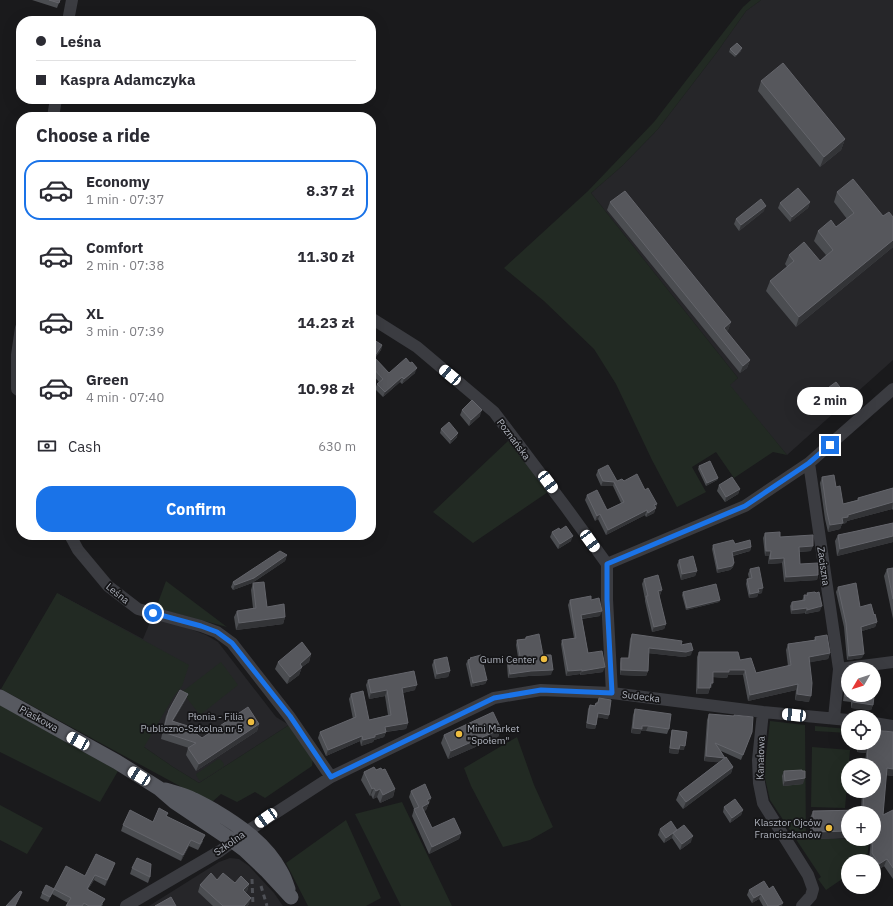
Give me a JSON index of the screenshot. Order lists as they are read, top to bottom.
{
  "streets": {
    "main road": ["Piaskowa"],
    "street": [
      "Poznańska",
      "Zaciszna",
      "Leśna",
      "Sudecka",
      "Kanałowa",
      "Szkolna"
    ]
  },
  "crossings": [
    ["Zaciszna", "Sudecka"],
    ["Leśna", "Sudecka"],
    ["Leśna", "Szkolna"],
    ["Sudecka", "Kanałowa"],
    ["Sudecka", "Szkolna"],
    ["Piaskowa", "Szkolna"]
  ],
  "places": [
    "Gumi Center",
    "Płonia - Filia Publiczno-Szkolna nr 5",
    "Mini Market \"Społem\"",
    "Klasztor Ojców Franciszkanów"
  ],
  "north": "bottom left",
  "page": {
    "banner": ["Leśna", "Kaspra Adamczyka"],
    "heading": "Choose a ride",
    "list": [
      {
        "name": "Economy",
        "note": "1 min · 07:37",
        "value": "8.37 zł"
      },
      {
        "name": "Comfort",
        "note": "2 min · 07:38",
        "value": "11.30 zł"
      },
      {
        "name": "XL",
        "note": "3 min · 07:39",
        "value": "14.23 zł"
      },
      {
        "name": "Green",
        "note": "4 min · 07:40",
        "value": "10.98 zł"
      }
    ],
    "bubble": "2 min",
    "pay": ["Cash", "630 m"],
    "buttons": "Confirm",
    "map_buttons": ["+", "−"]
  }
}
